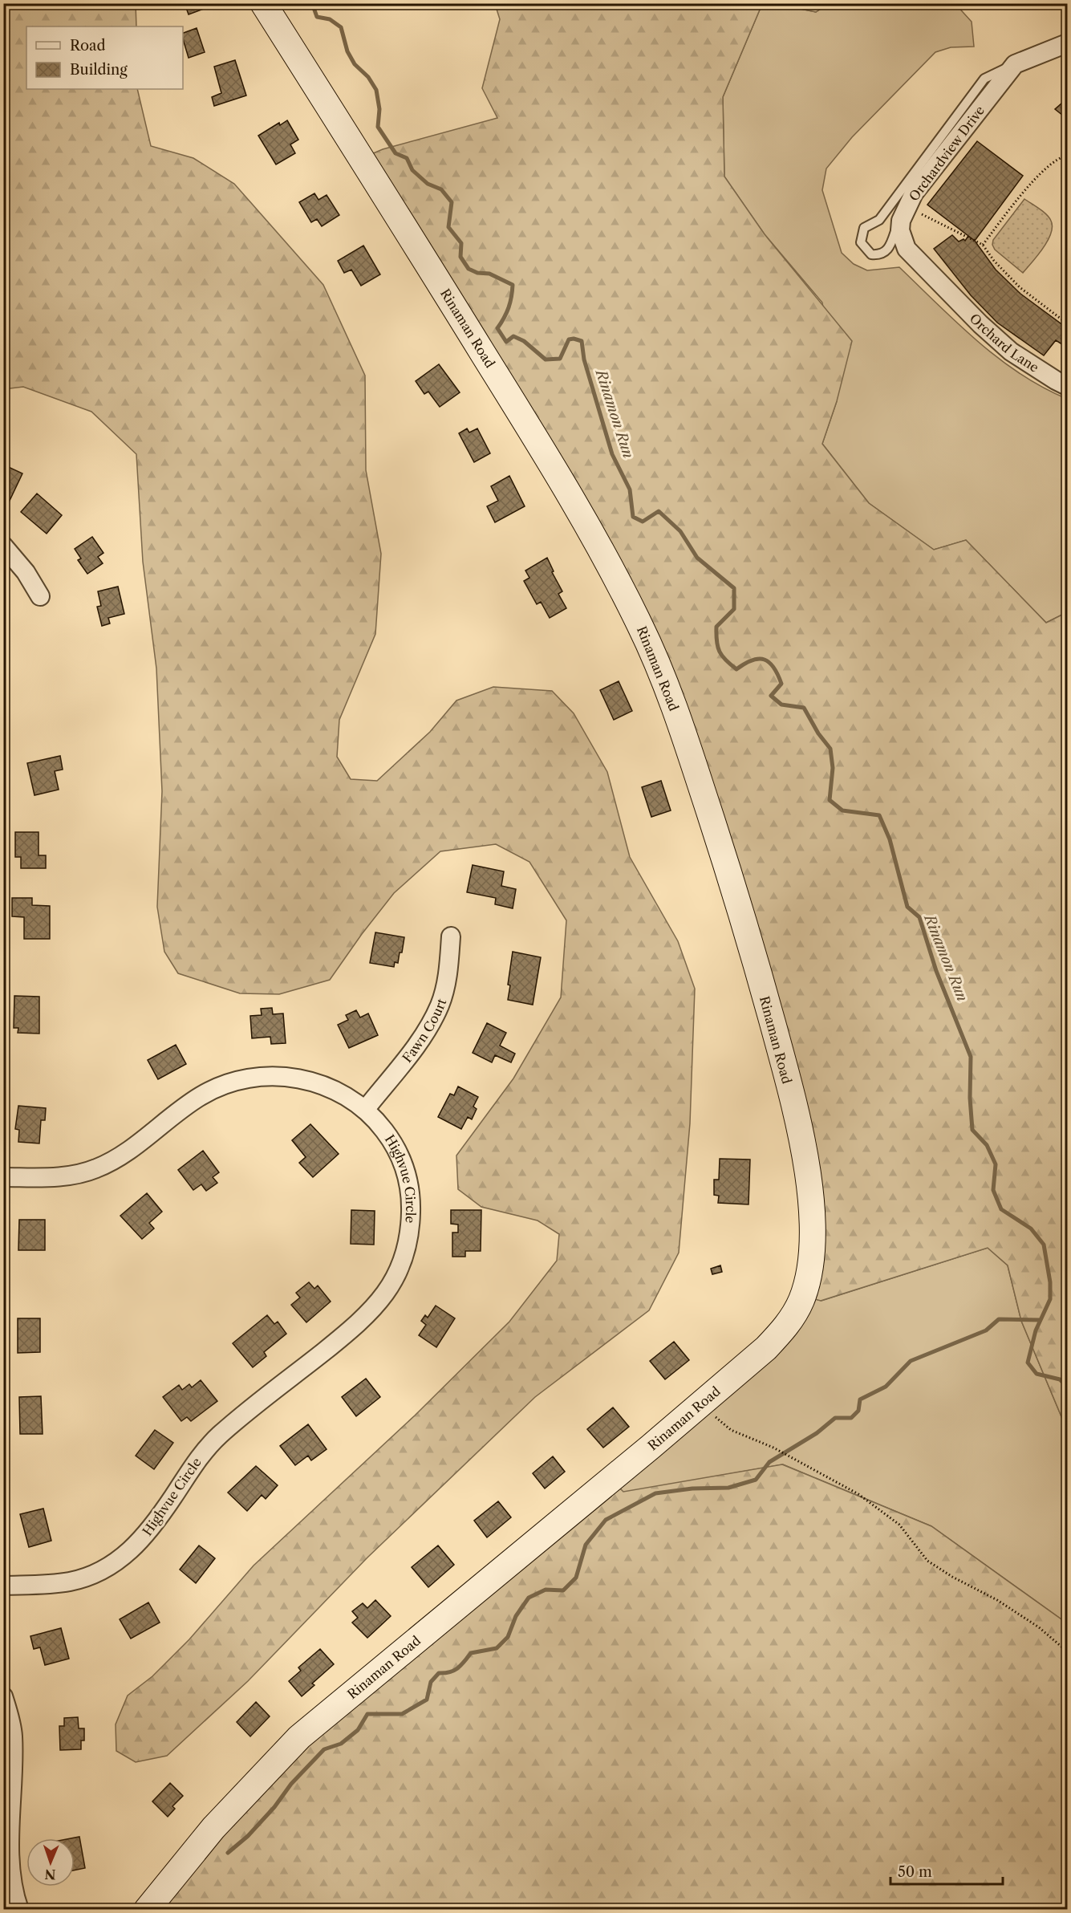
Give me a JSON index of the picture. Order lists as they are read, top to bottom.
{
  "streets": {
    "street": [
      "Orchardview Drive",
      "Rinaman Road",
      "Orchard Lane",
      "Fawn Court",
      "Highvue Circle"
    ]
  },
  "crossings": [
    ["Orchardview Drive", "Orchard Lane"],
    ["Fawn Court", "Highvue Circle"]
  ],
  "water": ["Rinamon Run"],
  "legend": ["Road", "Building"],
  "scale_bar": "50 m",
  "north": "bottom"
}
